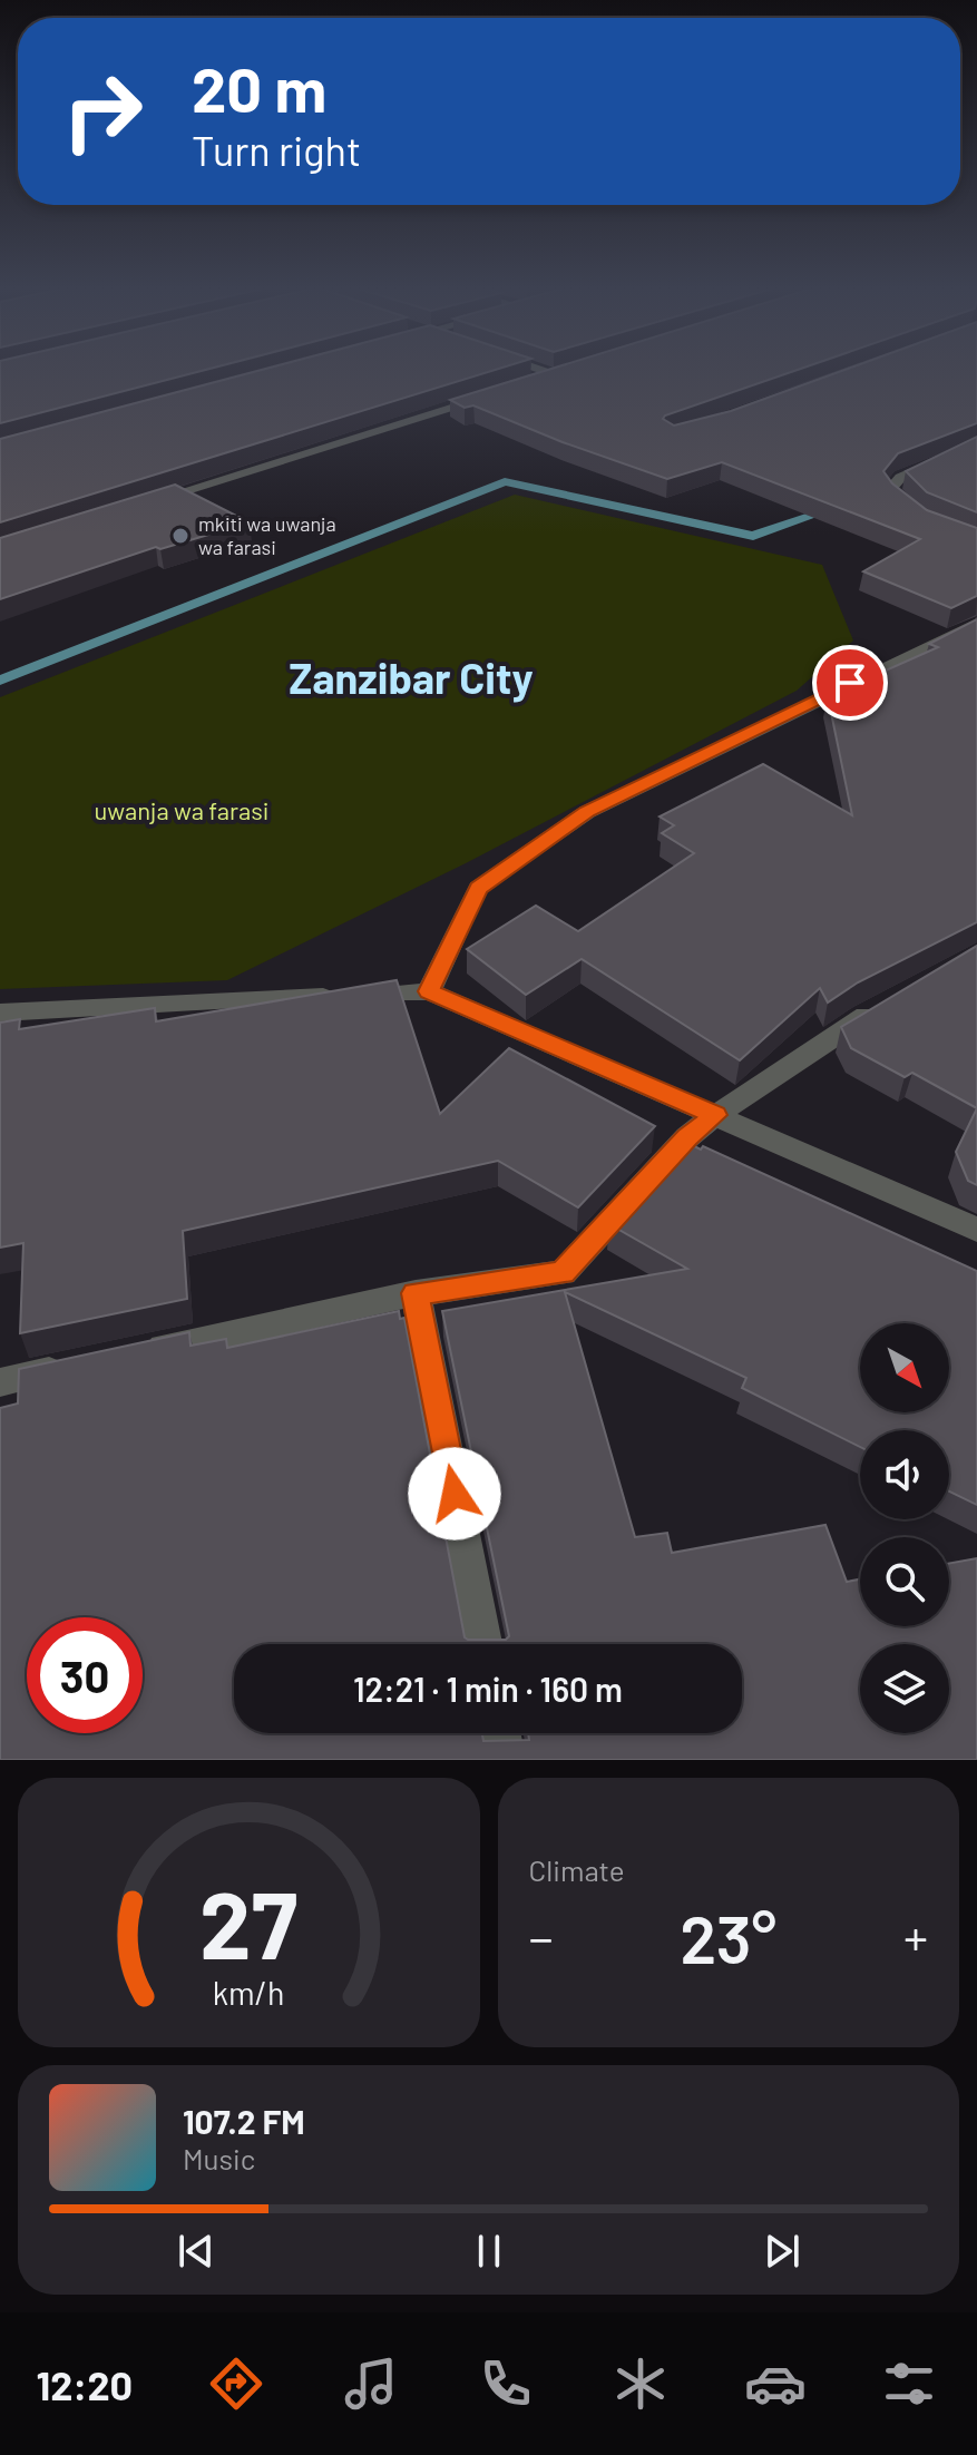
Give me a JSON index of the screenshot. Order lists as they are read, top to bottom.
{
  "districts": ["Zanzibar City"],
  "parks": ["uwanja wa farasi"],
  "places": ["mkiti wa uwanja wa farasi"],
  "north": "bottom right",
  "page": {
    "turn": ["20 m", "Turn right"],
    "limit": "30",
    "trip": "12:21 · 1 min · 160 m",
    "tile": "Climate",
    "heat": ["−", "23°", "+"],
    "song": ["107.2 FM", "Music"],
    "tabs": "12:20",
    "gauge": ["27", "km/h"]
  }
}
